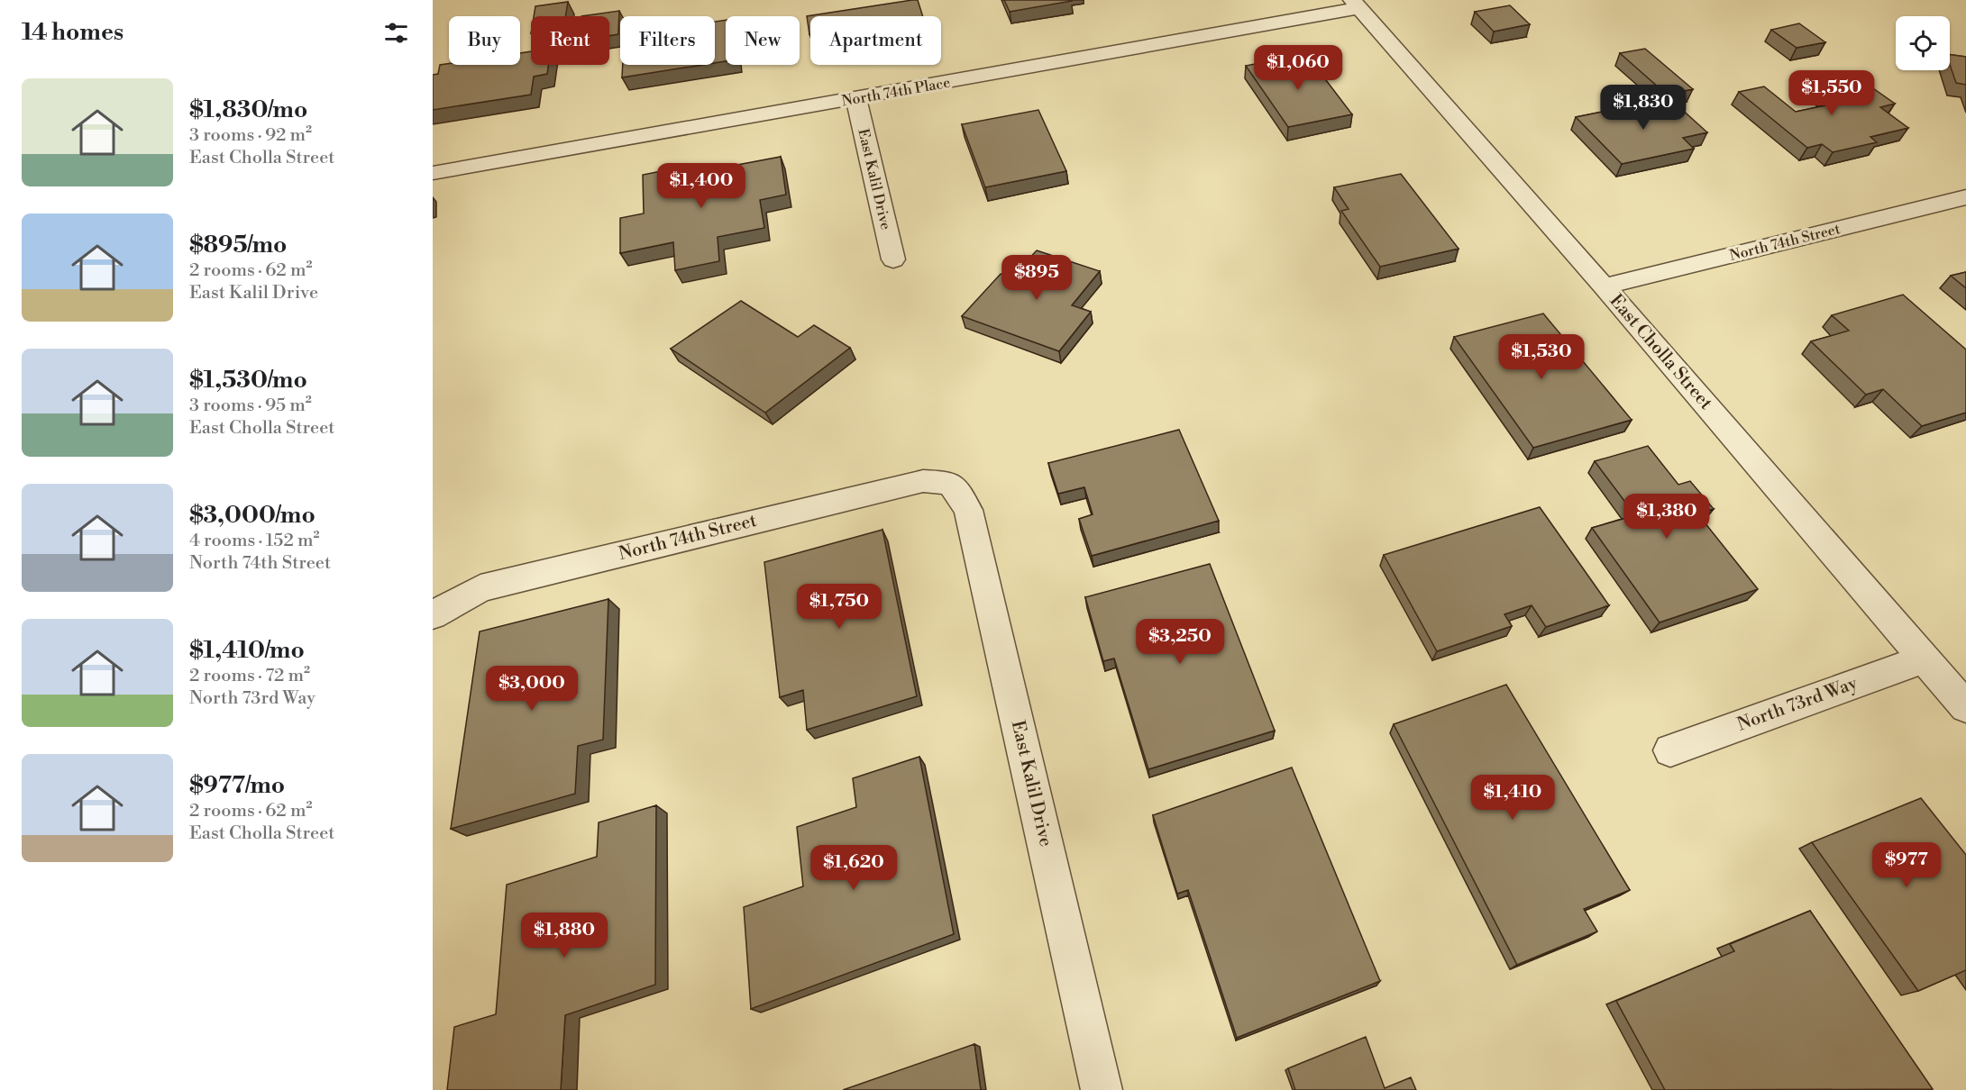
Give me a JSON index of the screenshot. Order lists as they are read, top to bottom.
{
  "streets": {
    "street": [
      "North 74th Place",
      "East Kalil Drive",
      "North 74th Street",
      "East Cholla Street",
      "North 73rd Way"
    ]
  },
  "crossings": [
    ["North 74th Place", "East Kalil Drive"],
    ["North 74th Place", "East Cholla Street"],
    ["East Kalil Drive", "North 74th Street"],
    ["North 74th Street", "East Cholla Street"],
    ["East Cholla Street", "North 73rd Way"]
  ],
  "page": {
    "heading": "14 homes",
    "chip": [
      "Buy",
      "Rent",
      "Filters",
      "New",
      "Apartment"
    ],
    "price": [
      "$1,060",
      "$1,550",
      "$1,830",
      "$1,400",
      "$895",
      "$1,530",
      "$1,380",
      "$1,750",
      "$3,250",
      "$3,000",
      "$1,410",
      "$977",
      "$1,620",
      "$1,880"
    ],
    "list": [
      {
        "name": "$1,830/mo",
        "note": "3 rooms · 92 m² · East Cholla Street"
      },
      {
        "name": "$895/mo",
        "note": "2 rooms · 62 m² · East Kalil Drive"
      },
      {
        "name": "$1,530/mo",
        "note": "3 rooms · 95 m² · East Cholla Street"
      },
      {
        "name": "$3,000/mo",
        "note": "4 rooms · 152 m² · North 74th Street"
      },
      {
        "name": "$1,410/mo",
        "note": "2 rooms · 72 m² · North 73rd Way"
      },
      {
        "name": "$977/mo",
        "note": "2 rooms · 62 m² · East Cholla Street"
      }
    ]
  }
}
